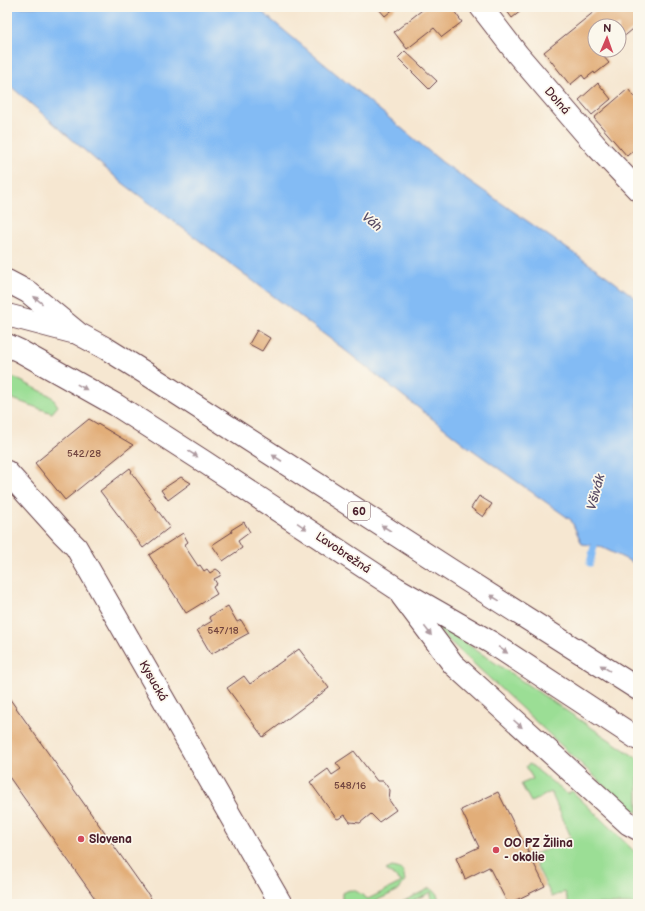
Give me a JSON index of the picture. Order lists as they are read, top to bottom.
{
  "streets": {
    "main road": [
      "Dolná",
      "60",
      "Ľavobrežná",
      "Kysucká"
    ]
  },
  "water": ["Váh", "Všivák"],
  "places": ["Slovena", "OO PZ Žilina - okolie"],
  "house_numbers": ["542/28", "547/18", "548/16"],
  "north": "top"
}
